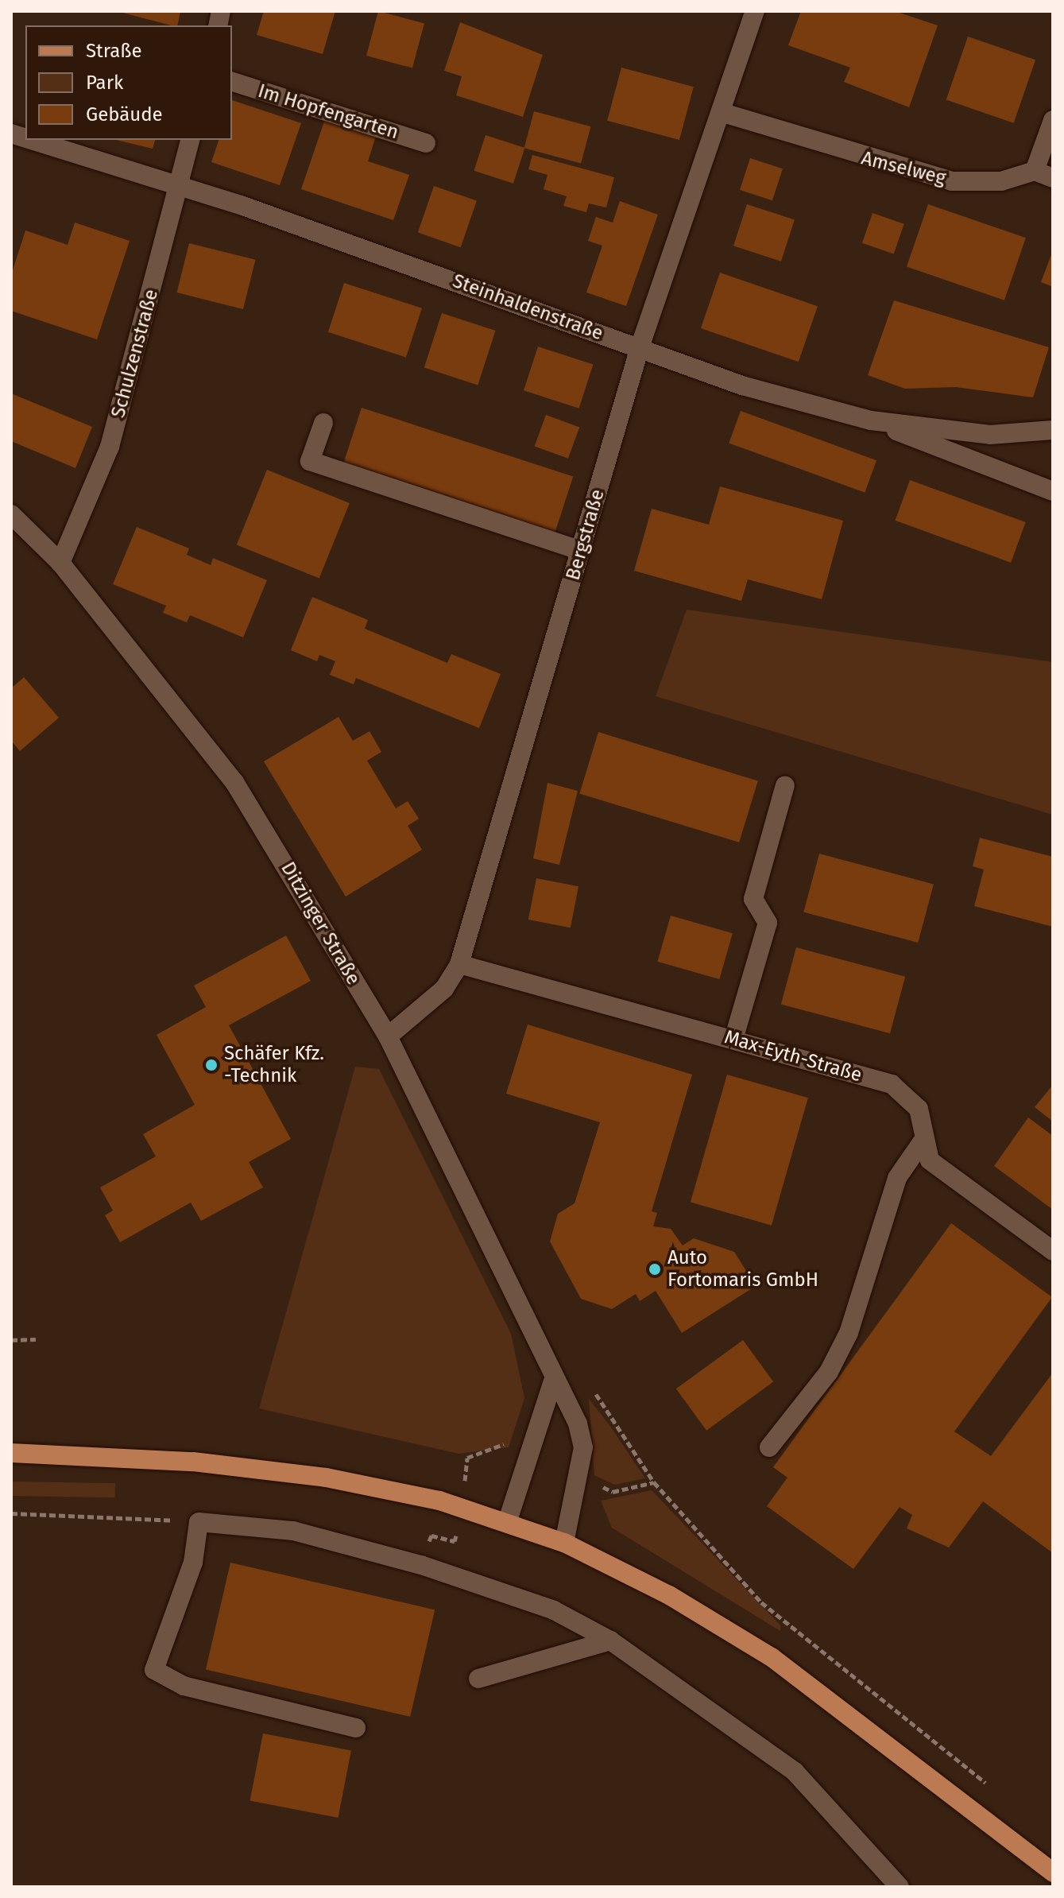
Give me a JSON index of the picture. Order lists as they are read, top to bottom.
{
  "streets": {
    "street": [
      "Im Hopfengarten",
      "Amselweg",
      "Steinhaldenstraße",
      "Schulzenstraße",
      "Bergstraße",
      "Ditzinger Straße",
      "Max-Eyth-Straße"
    ]
  },
  "crossings": [
    ["Amselweg", "Bergstraße"],
    ["Steinhaldenstraße", "Schulzenstraße"],
    ["Steinhaldenstraße", "Bergstraße"],
    ["Schulzenstraße", "Ditzinger Straße"],
    ["Bergstraße", "Ditzinger Straße"],
    ["Bergstraße", "Max-Eyth-Straße"]
  ],
  "places": ["Schäfer Kfz. -Technik", "Auto Fortomaris GmbH"],
  "legend": ["Straße", "Park", "Gebäude"]
}
